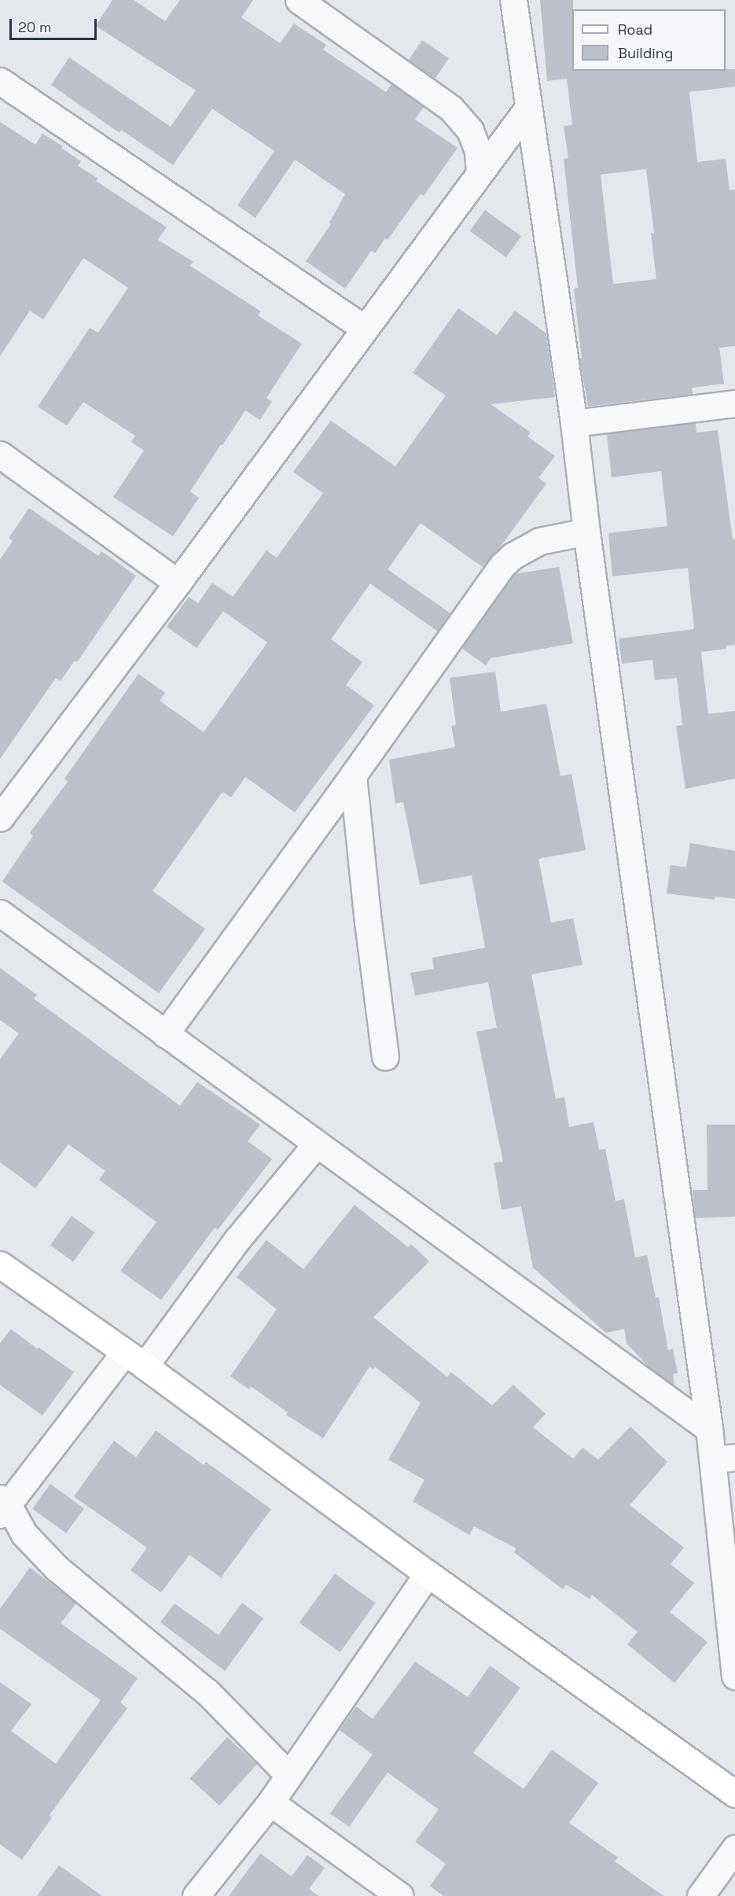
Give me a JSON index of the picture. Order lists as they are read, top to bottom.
{
  "legend": ["Road", "Building"],
  "scale_bar": "20 m"
}
